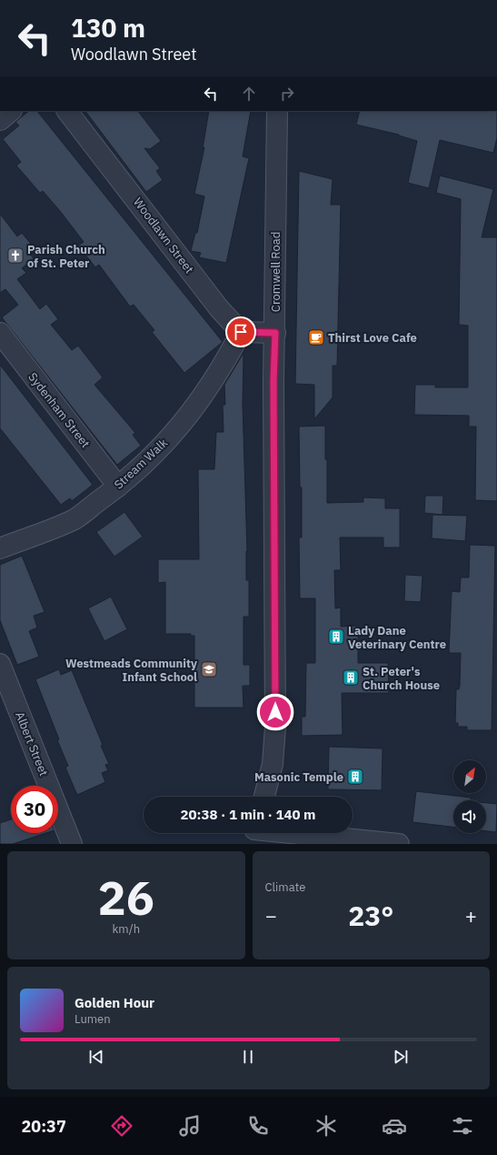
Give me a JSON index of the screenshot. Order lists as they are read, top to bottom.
{
  "streets": {
    "street": [
      "Woodlawn Street",
      "Cromwell Road",
      "Sydenham Street",
      "Stream Walk",
      "Albert Street"
    ]
  },
  "crossings": [
    ["Woodlawn Street", "Stream Walk"],
    ["Sydenham Street", "Stream Walk"]
  ],
  "places": {
    "church": ["Parish Church of St. Peter"],
    "cafe": ["Thirst Love Cafe"],
    "building": ["Lady Dane Veterinary Centre", "St. Peter's Church House", "Masonic Temple"],
    "school or university": ["Westmeads Community Infant School"]
  },
  "north": "top right",
  "page": {
    "turn": ["130 m", "Woodlawn Street"],
    "limit": "30",
    "trip": "20:38 · 1 min · 140 m",
    "tile": [
      ["26", "km/h"],
      "Climate"
    ],
    "heat": ["−", "23°", "+"],
    "song": ["Golden Hour", "Lumen"],
    "tabs": "20:37"
  }
}
